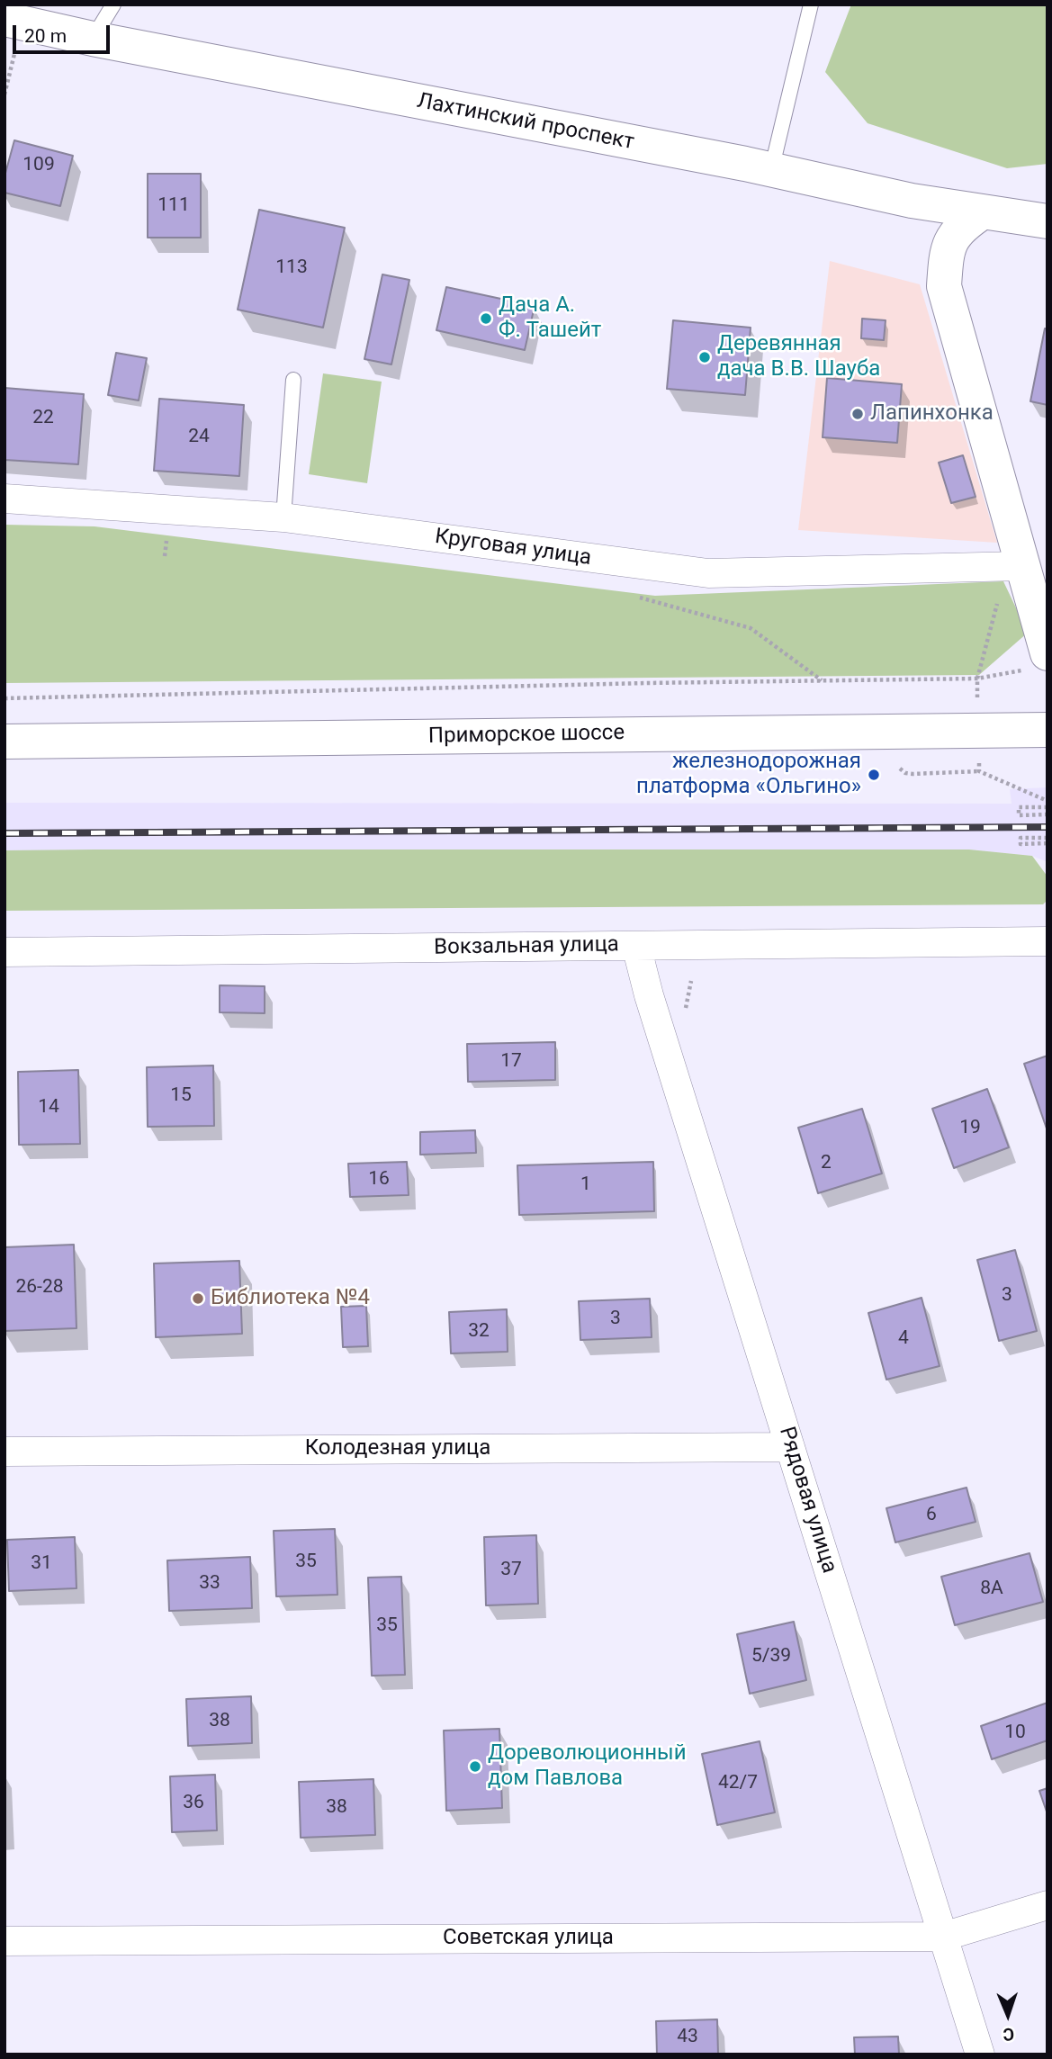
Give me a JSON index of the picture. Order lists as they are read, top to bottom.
{
  "streets": {
    "main road": ["Лахтинский проспект", "Приморское шоссе"],
    "street": [
      "Круговая улица",
      "Вокзальная улица",
      "Колодезная улица",
      "Рядовая улица",
      "Советская улица"
    ]
  },
  "crossings": [
    ["Вокзальная улица", "Рядовая улица"],
    ["Колодезная улица", "Рядовая улица"],
    ["Рядовая улица", "Советская улица"]
  ],
  "places": [
    "Дача А. Ф. Ташейт",
    "Деревянная дача В.В. Шауба",
    "Лапинхонка",
    "железнодорожная платформа «Ольгино»",
    "Библиотека №4",
    "Дореволюционный дом Павлова"
  ],
  "house_numbers": [
    "109",
    "111",
    "113",
    "22",
    "24",
    "17",
    "15",
    "14",
    "19",
    "2",
    "16",
    "1",
    "26-28",
    "3",
    "3",
    "32",
    "4",
    "6",
    "35",
    "31",
    "37",
    "33",
    "8А",
    "35",
    "5/39",
    "38",
    "10",
    "42/7",
    "36",
    "38",
    "43"
  ],
  "scale_bar": "20 m",
  "north": "bottom"
}
